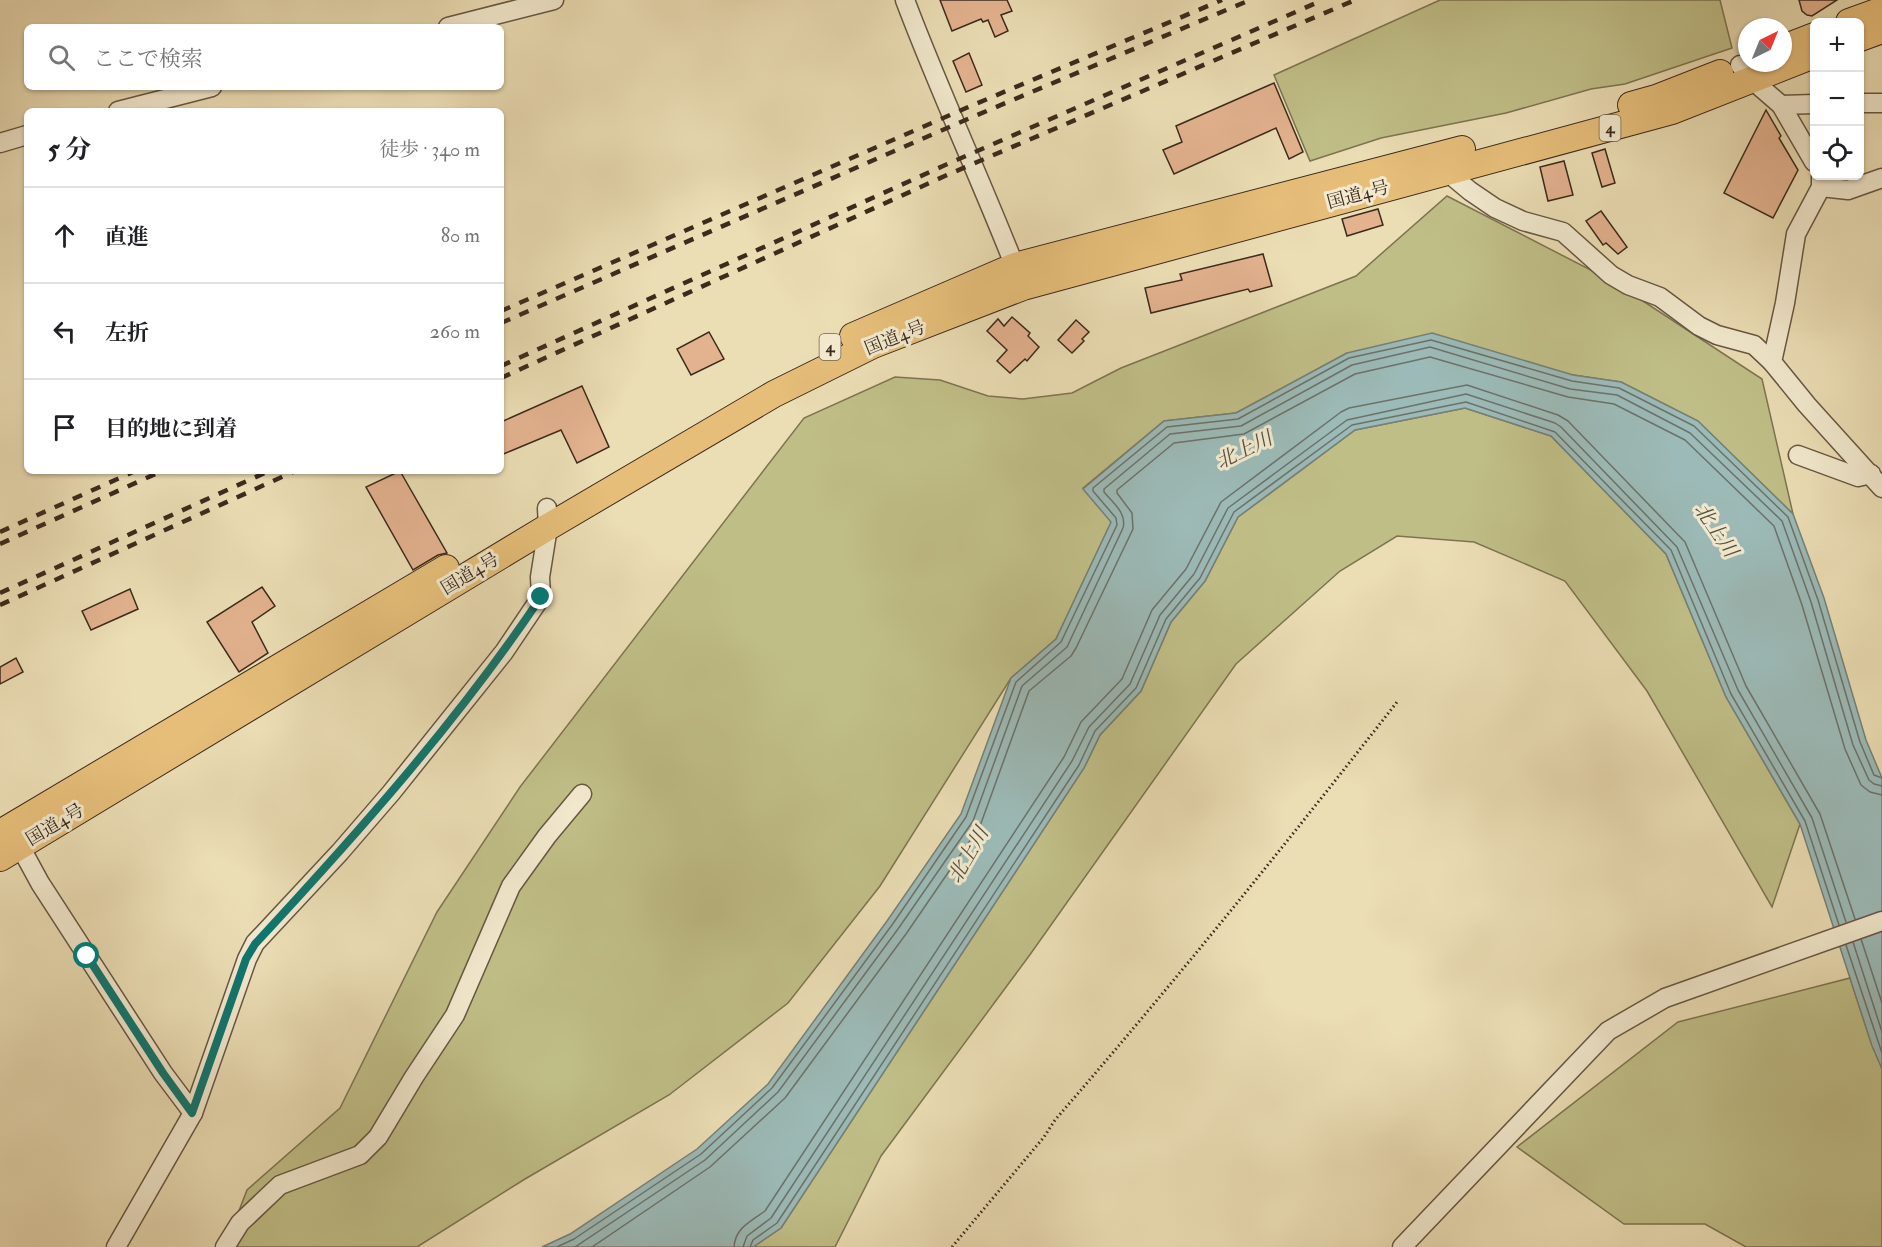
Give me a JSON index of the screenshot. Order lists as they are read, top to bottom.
{
  "streets": {
    "highway": ["4", "国道4号"]
  },
  "water": ["北上川"],
  "north": "top right",
  "page": {
    "map_buttons": ["+", "−"],
    "search": "ここで検索",
    "heading": ["5 分", "徒歩 · 340 m"],
    "list": [
      ["直進", "80 m"],
      ["左折", "260 m"],
      "目的地に到着"
    ]
  }
}
